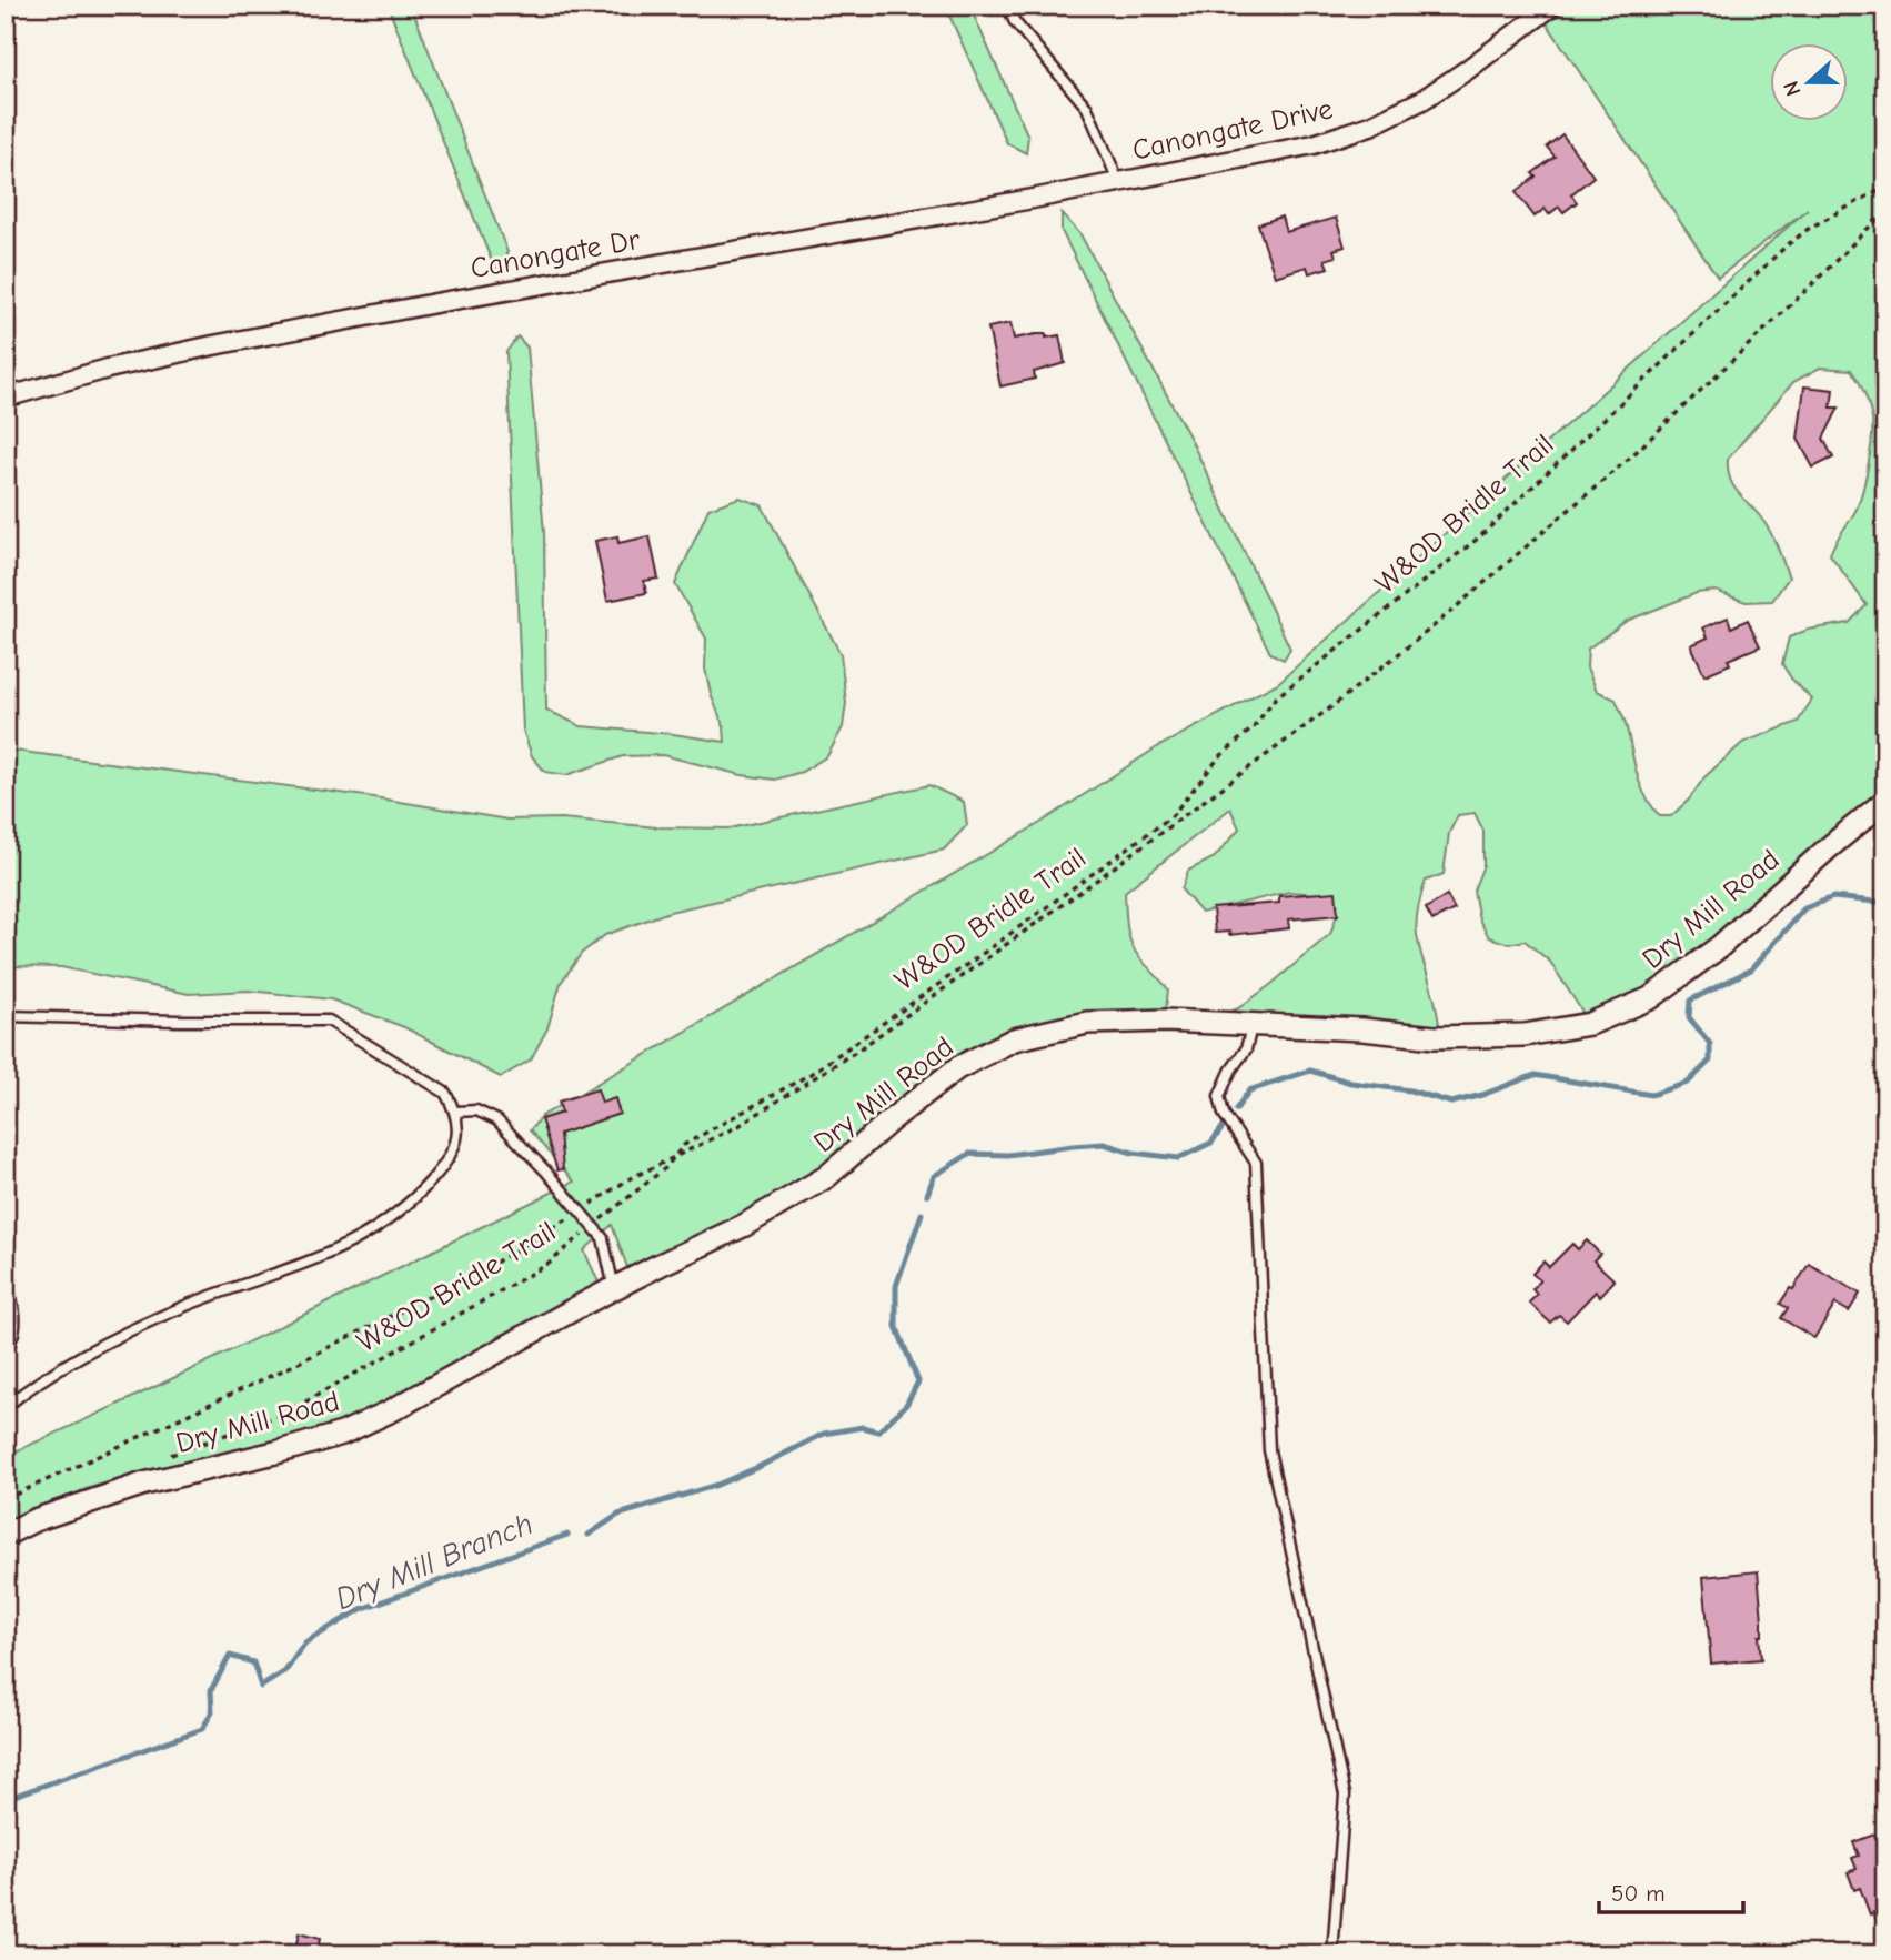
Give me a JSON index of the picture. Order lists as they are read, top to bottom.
{
  "streets": {
    "street": ["Canongate Drive", "Canongate Dr", "Dry Mill Road"],
    "path": ["W&OD Bridle Trail"]
  },
  "crossings": [
    ["Canongate Drive", "Canongate Dr"]
  ],
  "water": ["Dry Mill Branch"],
  "scale_bar": "50 m",
  "north": "left"
}
